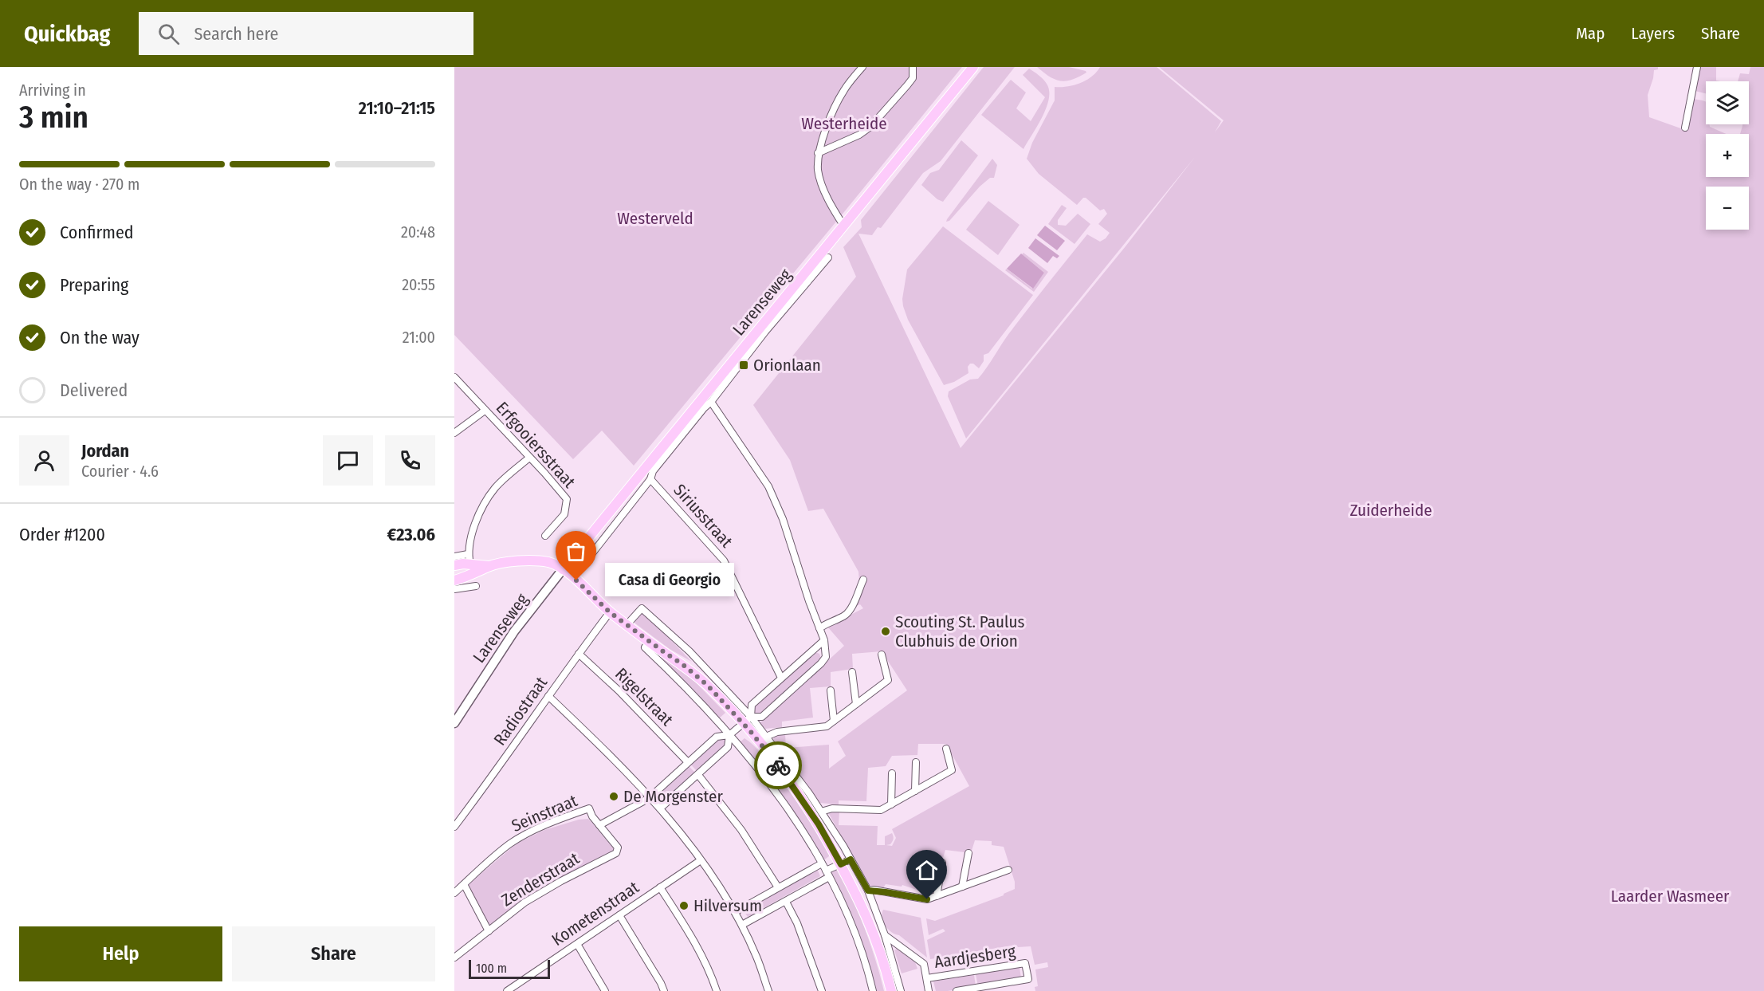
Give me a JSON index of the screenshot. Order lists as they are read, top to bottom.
{
  "streets": {
    "main road": ["Larenseweg"],
    "street": [
      "Erfgooiersstraat",
      "Siriusstraat",
      "Rigelstraat",
      "Radiostraat",
      "Seinstraat",
      "Zenderstraat",
      "Kometenstraat",
      "Aardjesberg"
    ]
  },
  "crossings": [
    ["Larenseweg", "Siriusstraat"],
    ["Rigelstraat", "Radiostraat"],
    ["Seinstraat", "Zenderstraat"]
  ],
  "parks": [
    "Westerheide",
    "Westerveld",
    "Zuiderheide",
    "Laarder Wasmeer"
  ],
  "places": {
    "transit": ["Orionlaan"],
    "other": [
      "Casa di Georgio",
      "Scouting St. Paulus Clubhuis de Orion",
      "De Morgenster",
      "Hilversum"
    ]
  },
  "scale_bar": "100 m",
  "page": {
    "header": "Quickbag",
    "search": "Search here",
    "nav": ["Map", "Layers", "Share"],
    "heading": ["3 min", "Arriving in", "21:10–21:15"],
    "panel": [
      "Jordan",
      "Courier · 4.6",
      "Order #1200",
      "€23.06"
    ],
    "map_buttons": ["+", "−"],
    "bar": "On the way · 270 m",
    "list": [
      ["Confirmed", "20:48"],
      ["Preparing", "20:55"],
      ["On the way", "21:00"],
      "Delivered"
    ],
    "bubble": "Casa di Georgio",
    "buttons": ["Help", "Share"],
    "scale": "100 m"
  }
}
